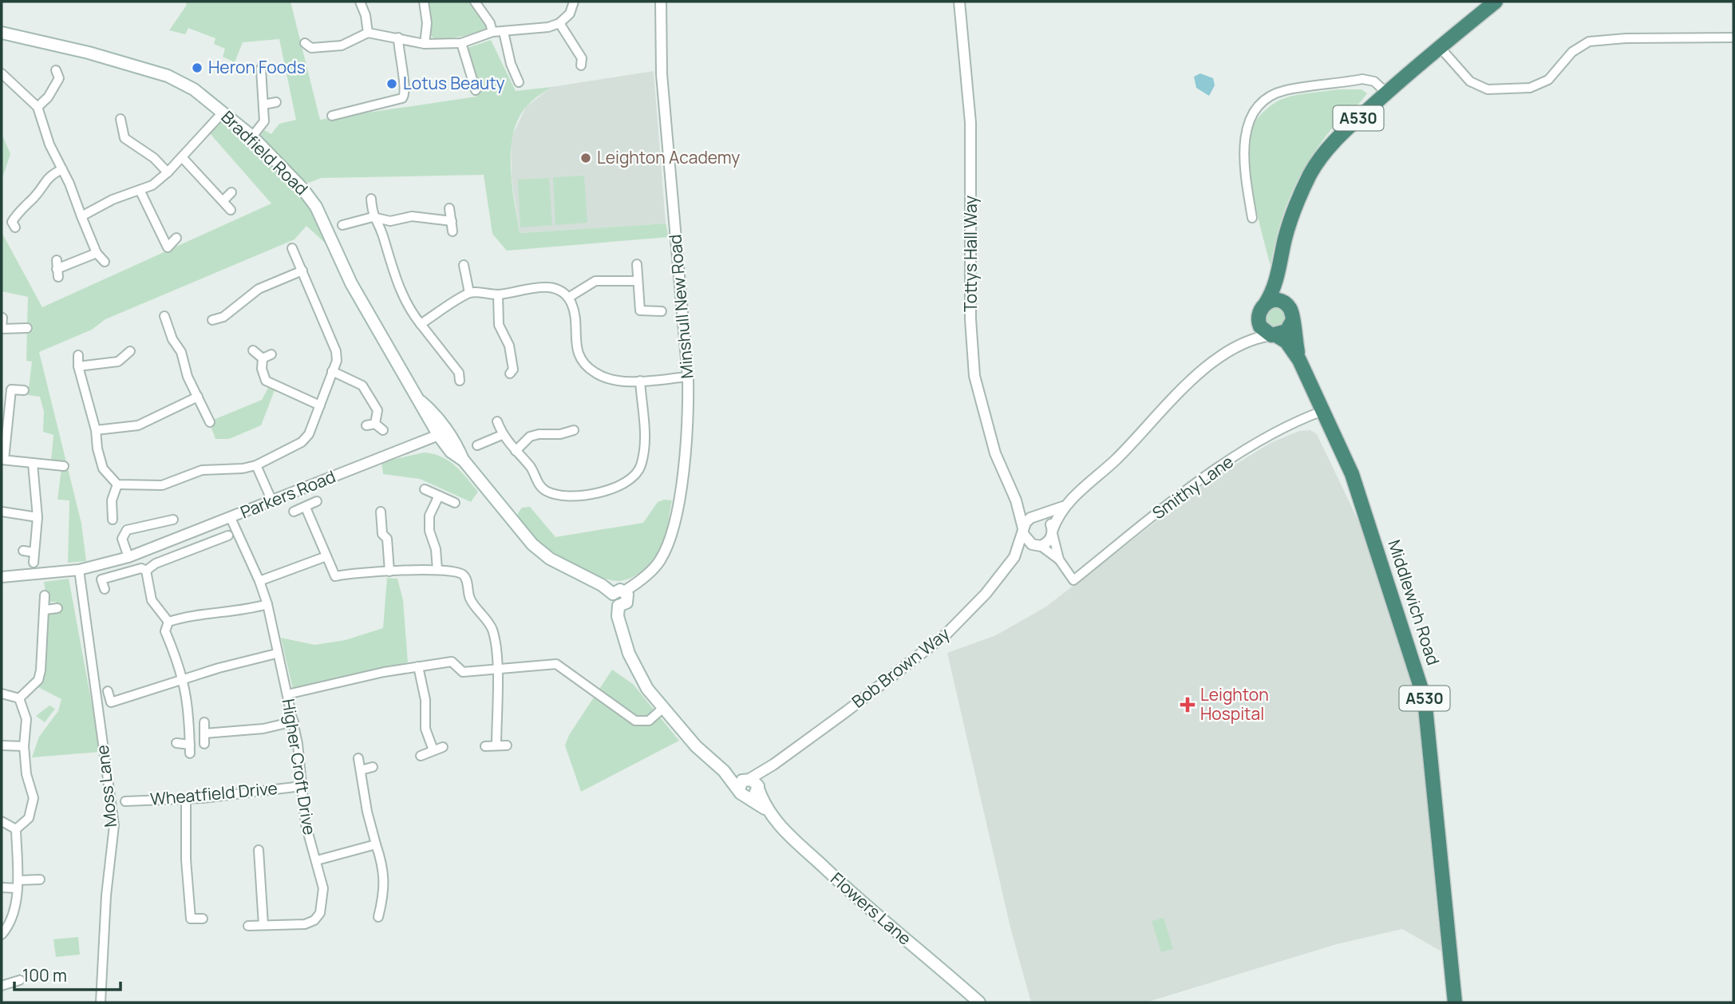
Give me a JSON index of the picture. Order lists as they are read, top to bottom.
{
  "streets": {
    "highway": ["A530", "Middlewich Road"],
    "main road": ["Bradfield Road", "Flowers Lane"],
    "street": [
      "Tottys Hall Way",
      "Minshull New Road",
      "Smithy Lane",
      "Parkers Road",
      "Bob Brown Way",
      "Higher Croft Drive",
      "Moss Lane",
      "Wheatfield Drive"
    ]
  },
  "crossings": [
    ["A530", "Middlewich Road"],
    ["Bradfield Road", "Minshull New Road"],
    ["Bradfield Road", "Parkers Road"],
    ["Tottys Hall Way", "Bob Brown Way"],
    ["Smithy Lane", "Middlewich Road"],
    ["Parkers Road", "Higher Croft Drive"],
    ["Parkers Road", "Moss Lane"],
    ["Bob Brown Way", "Flowers Lane"],
    ["Higher Croft Drive", "Wheatfield Drive"]
  ],
  "places": {
    "other": ["Heron Foods", "Lotus Beauty", "Leighton Academy"],
    "health": ["Leighton Hospital"]
  },
  "scale_bar": "100 m"
}
